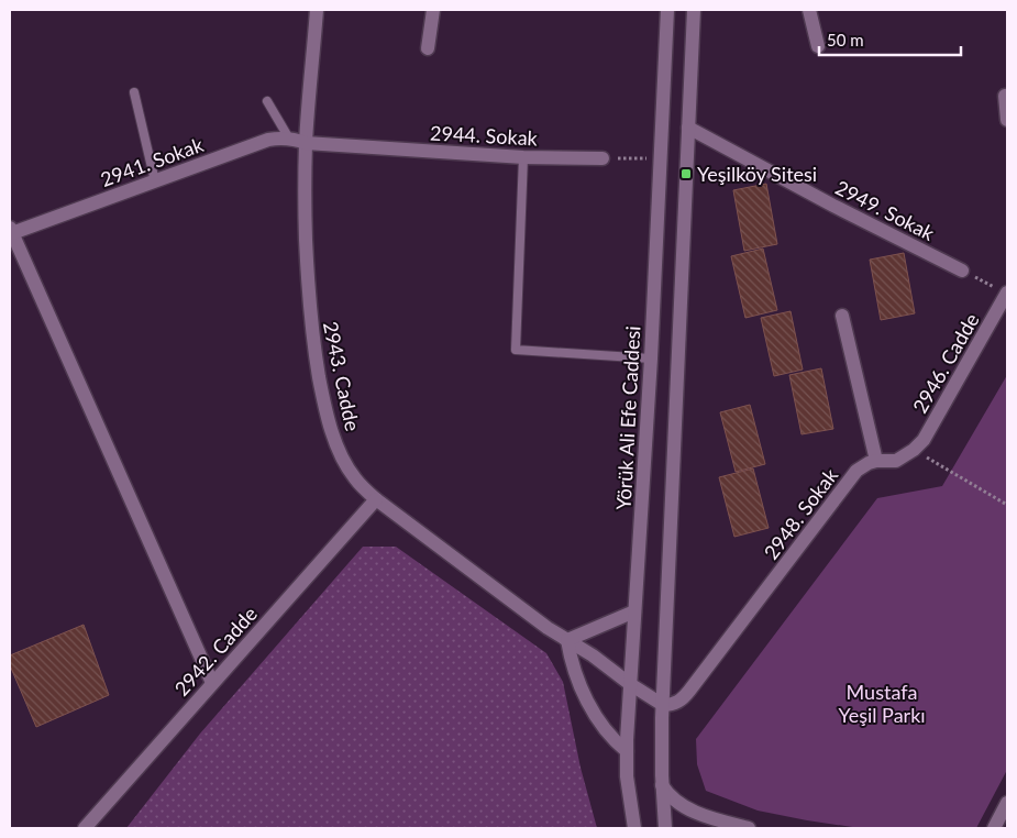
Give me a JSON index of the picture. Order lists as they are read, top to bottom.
{
  "streets": {
    "street": [
      "2944. Sokak",
      "2941. Sokak",
      "2949. Sokak",
      "2946. Cadde",
      "2943. Cadde",
      "Yörük Ali Efe Caddesi",
      "2948. Sokak",
      "2942. Cadde"
    ]
  },
  "crossings": [
    ["2944. Sokak", "2941. Sokak"],
    ["2944. Sokak", "2943. Cadde"],
    ["2941. Sokak", "2943. Cadde"],
    ["2946. Cadde", "2948. Sokak"],
    ["2943. Cadde", "Yörük Ali Efe Caddesi"],
    ["2943. Cadde", "2948. Sokak"],
    ["2943. Cadde", "2942. Cadde"]
  ],
  "parks": ["Mustafa Yeşil Parkı"],
  "places": {
    "transit": ["Yeşilköy Sitesi"]
  },
  "scale_bar": "50 m"
}
